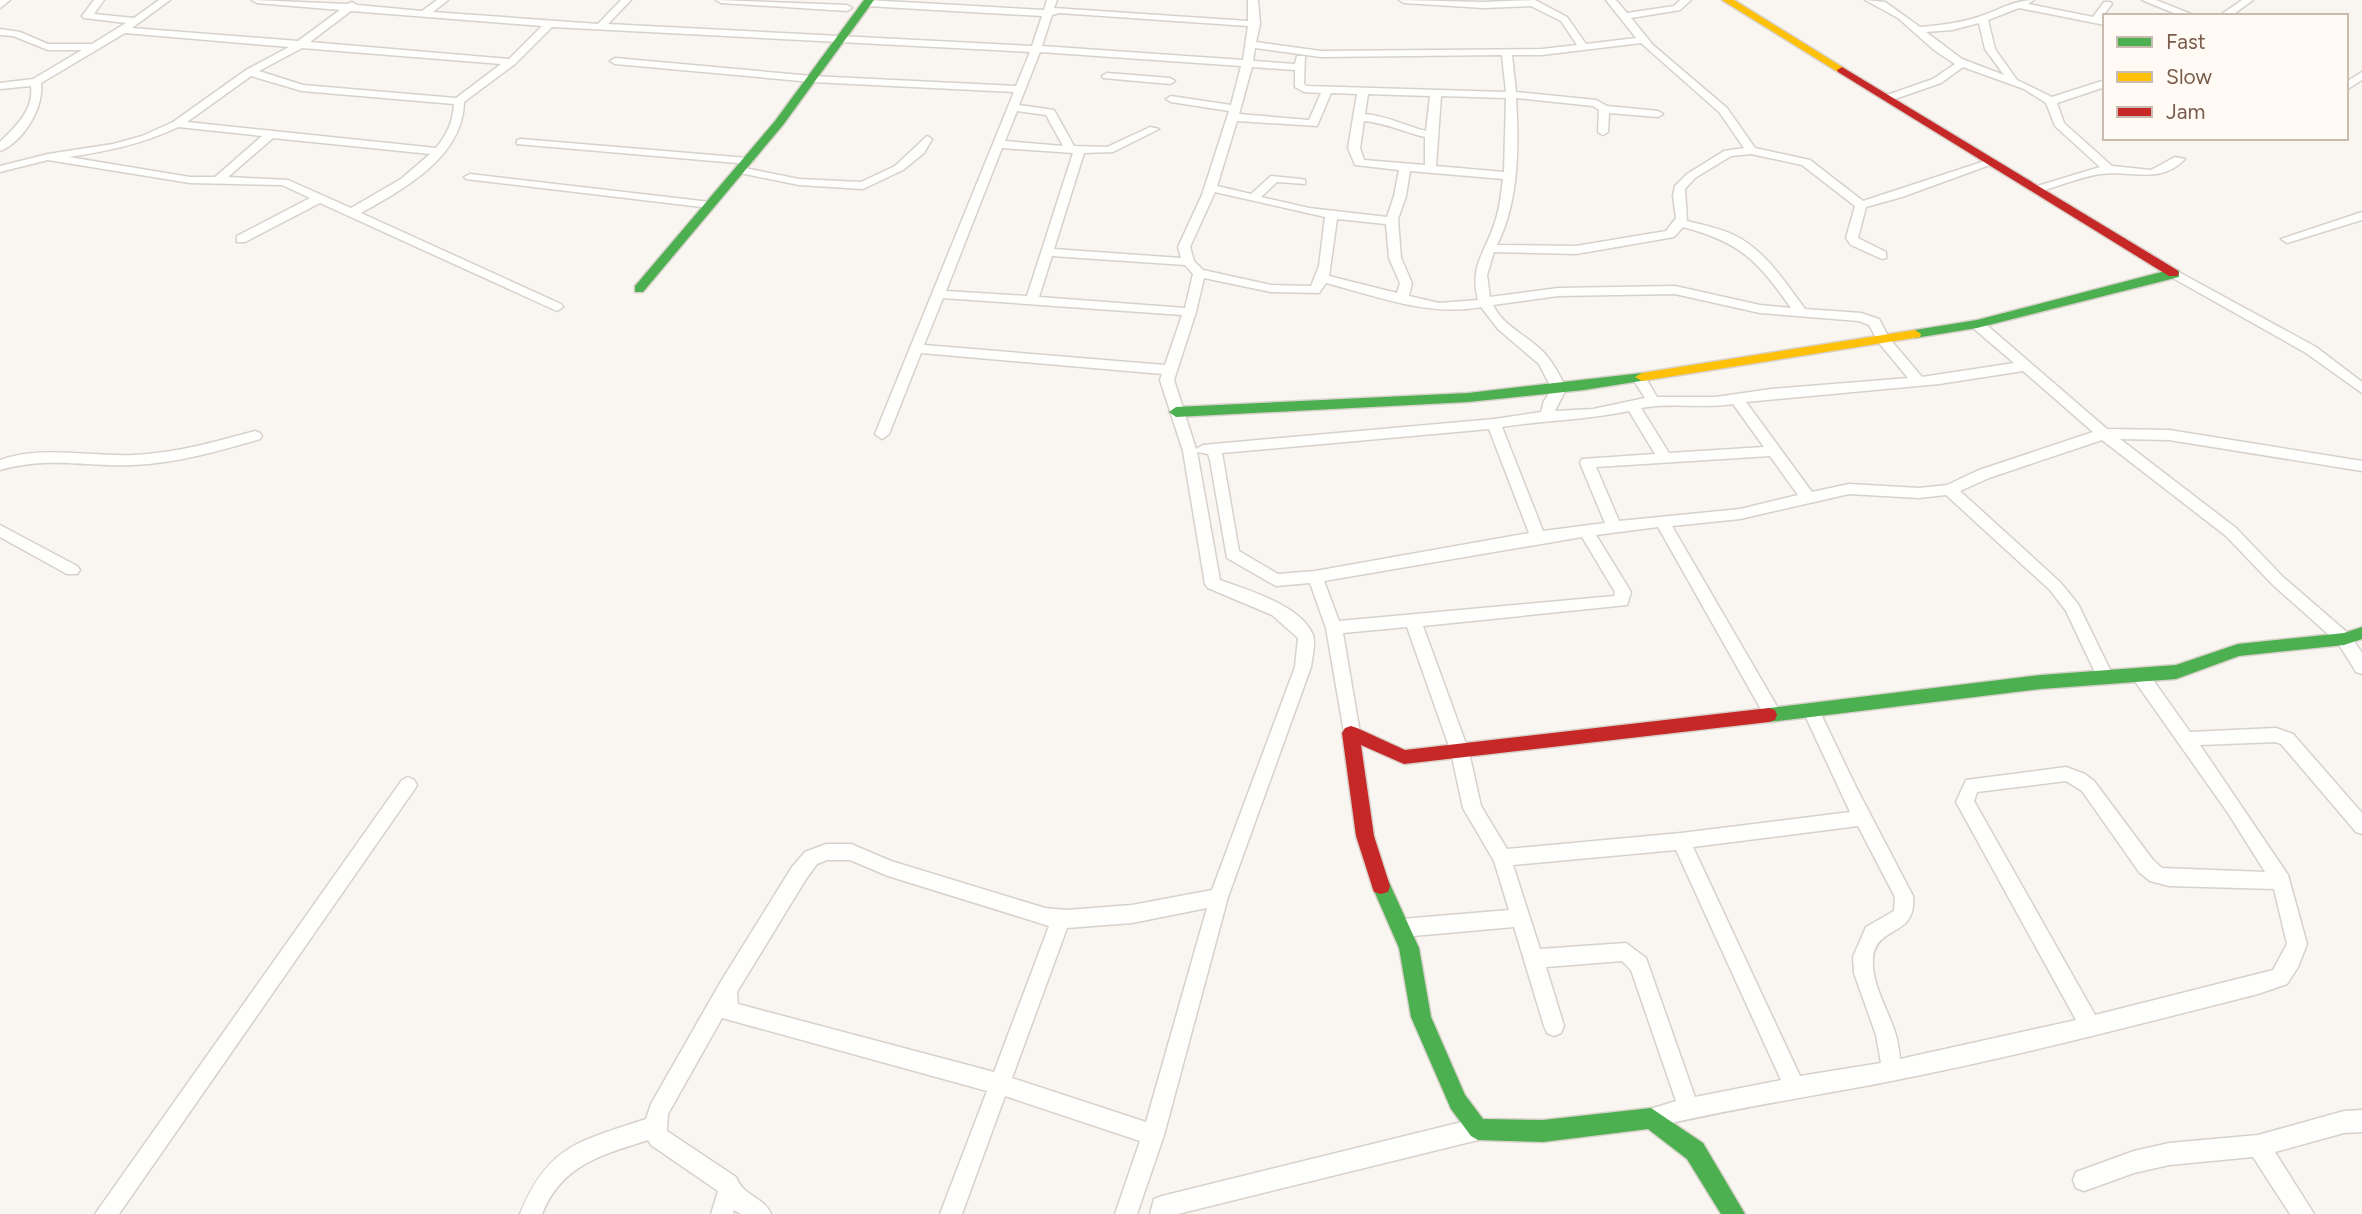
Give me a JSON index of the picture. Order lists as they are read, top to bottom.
{
  "legend": ["Fast", "Slow", "Jam"]
}
